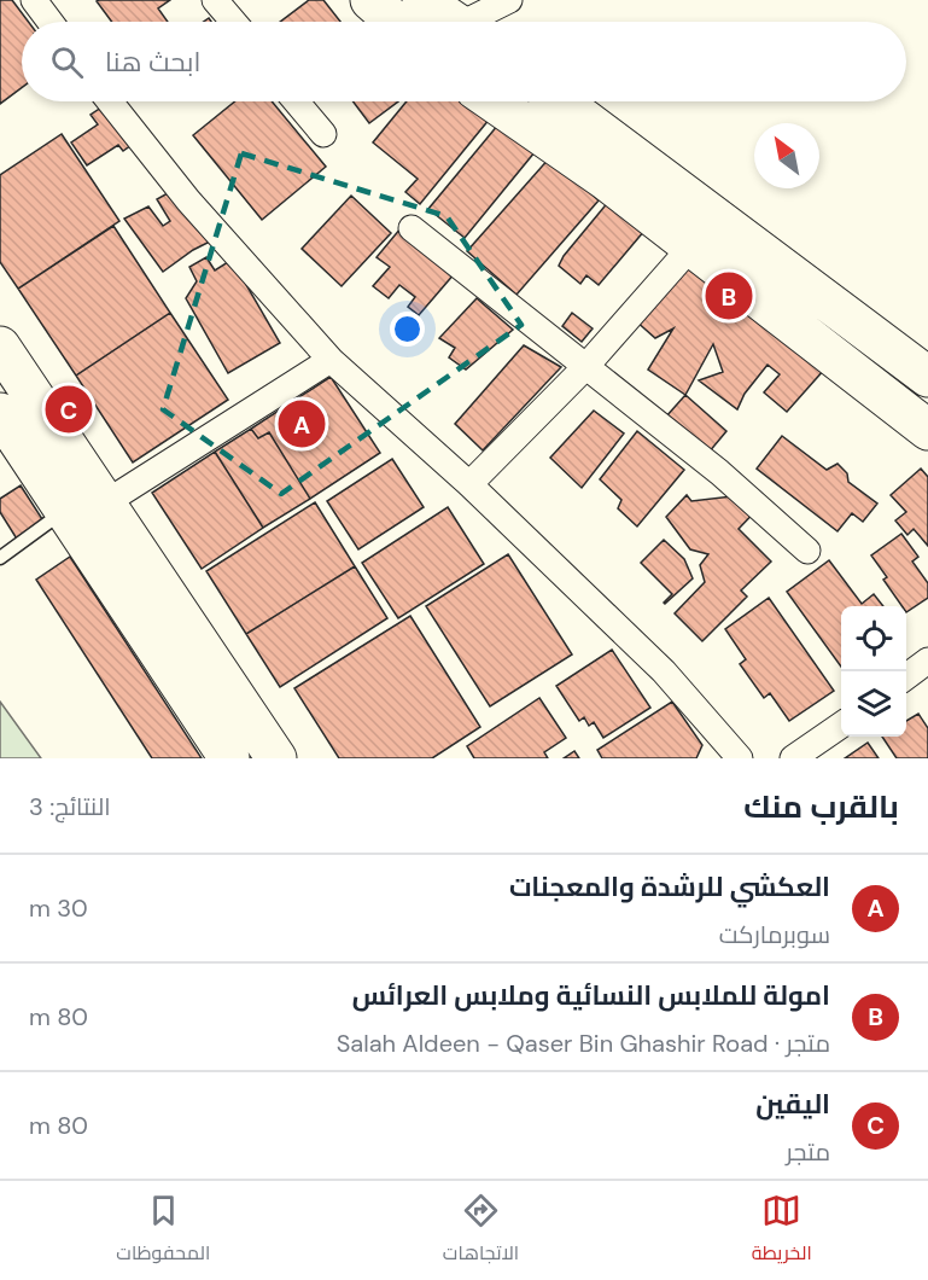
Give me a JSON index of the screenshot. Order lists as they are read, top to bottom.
{
  "north": "top left",
  "page": {
    "search": "ابحث هنا",
    "pins": ["B", "C", "A"],
    "heading": ["بالقرب منك", "النتائج: 3"],
    "list": [
      {
        "mark": "A",
        "name": "العكشي للرشدة والمعجنات",
        "note": "سوبرماركت",
        "value": "30 m"
      },
      {
        "mark": "B",
        "name": "امولة للملابس النسائية وملابس العرائس",
        "note": "متجر · Salah Aldeen - Qaser Bin Ghashir Road",
        "value": "80 m"
      },
      {
        "mark": "C",
        "name": "اليقين",
        "note": "متجر",
        "value": "80 m"
      }
    ],
    "nav": ["الخريطة", "الاتجاهات", "المحفوظات"]
  }
}
